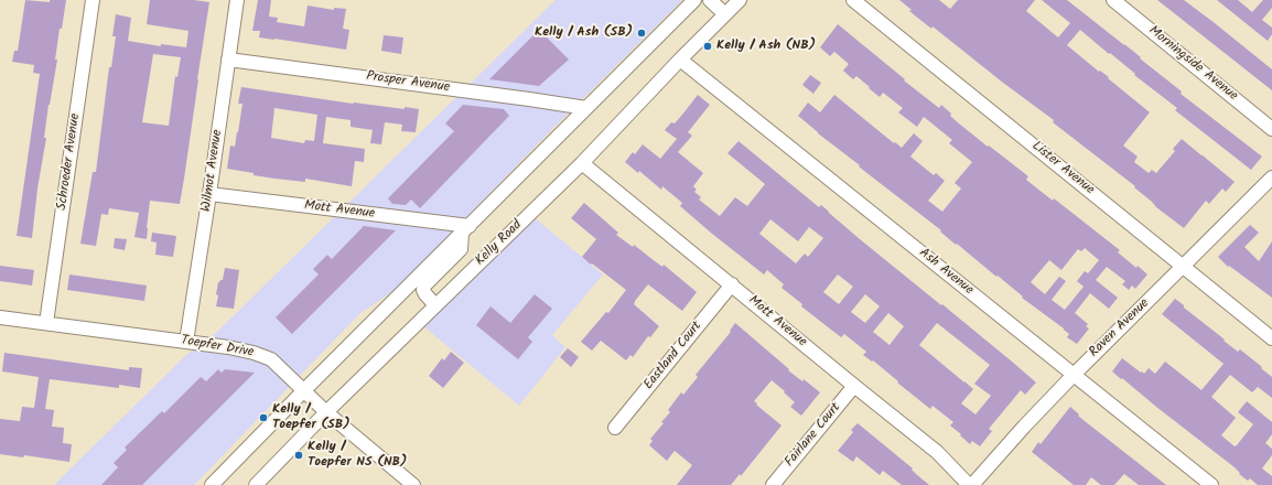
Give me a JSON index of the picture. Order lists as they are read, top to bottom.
{
  "streets": {
    "street": [
      "Morningside Avenue",
      "Prosper Avenue",
      "Schroeder Avenue",
      "Lister Avenue",
      "Wilmot Avenue",
      "Mott Avenue",
      "Kelly Road",
      "Ash Avenue",
      "Raven Avenue",
      "Toepfer Drive",
      "Eastland Court",
      "Fairlane Court"
    ]
  },
  "crossings": [
    ["Prosper Avenue", "Wilmot Avenue"],
    ["Schroeder Avenue", "Toepfer Drive"],
    ["Lister Avenue", "Raven Avenue"],
    ["Wilmot Avenue", "Mott Avenue"],
    ["Wilmot Avenue", "Toepfer Drive"],
    ["Mott Avenue", "Kelly Road"],
    ["Mott Avenue", "Eastland Court"],
    ["Mott Avenue", "Fairlane Court"],
    ["Kelly Road", "Ash Avenue"],
    ["Kelly Road", "Toepfer Drive"],
    ["Ash Avenue", "Raven Avenue"]
  ],
  "places": [
    "Kelly / Ash (SB)",
    "Kelly / Ash (NB)",
    "Kelly / Toepfer (SB)",
    "Kelly / Toepfer NS (NB)"
  ]
}
